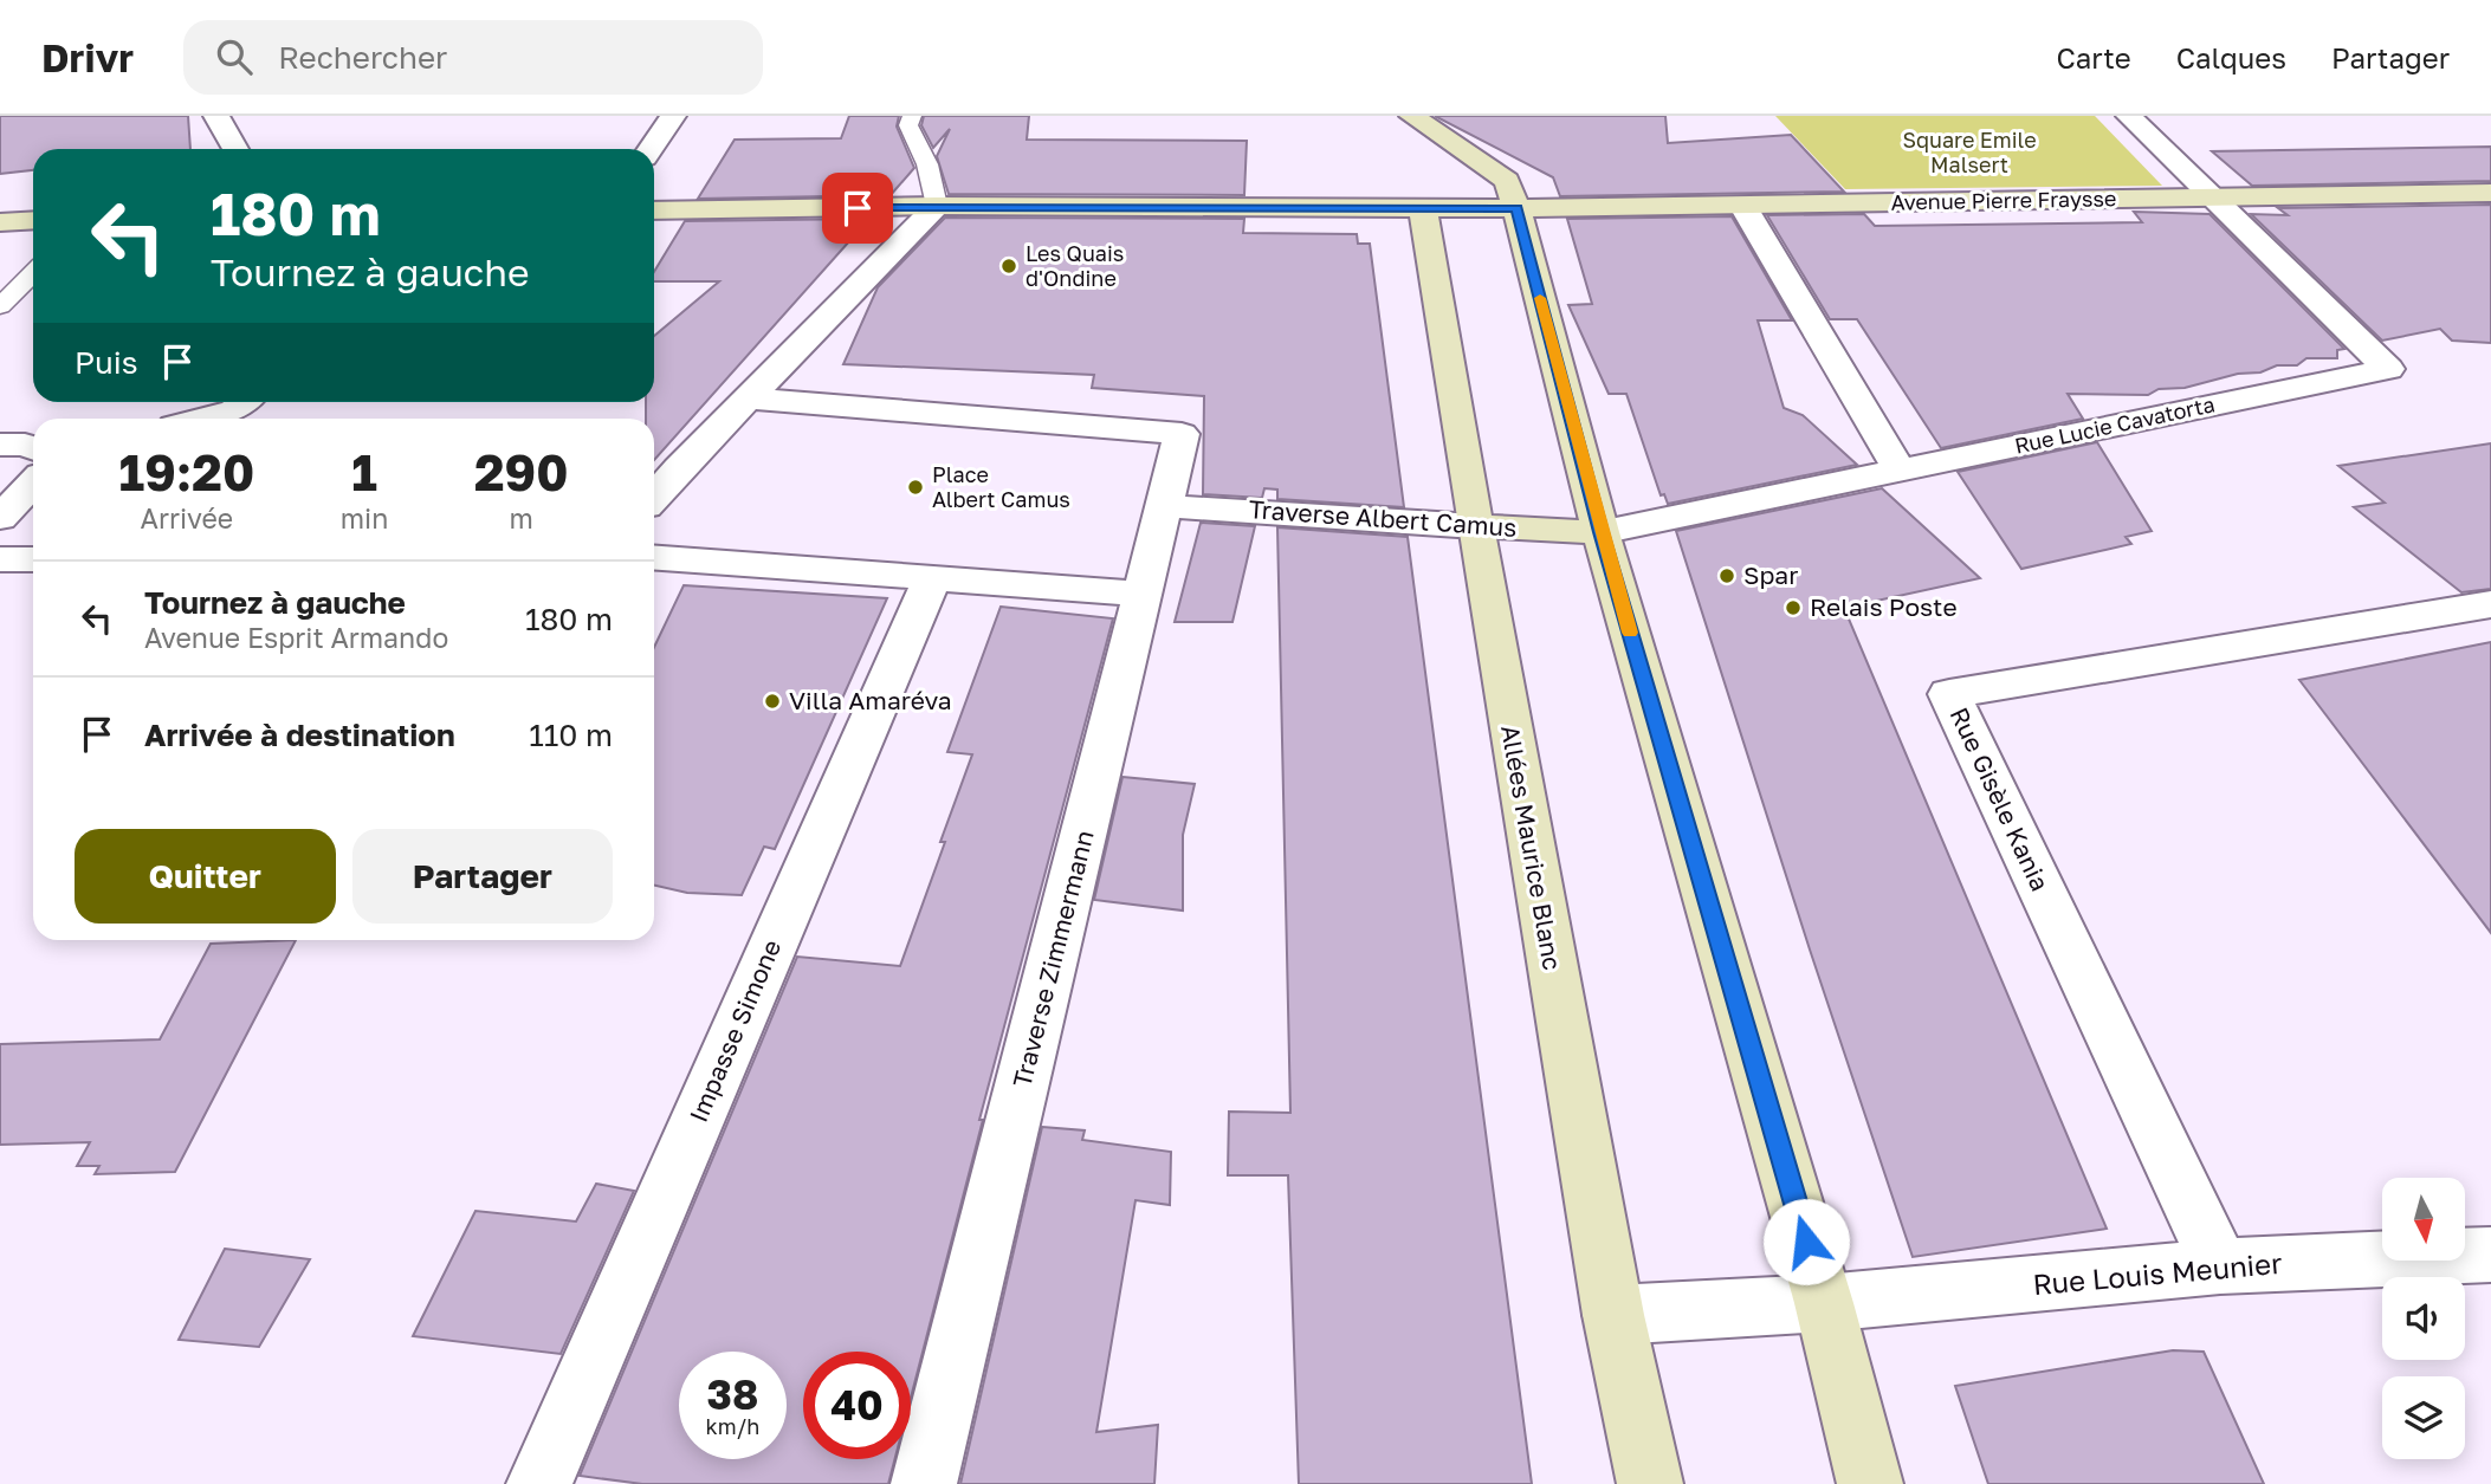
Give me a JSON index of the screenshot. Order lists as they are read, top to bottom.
{
  "streets": {
    "street": [
      "Avenue Pierre Fraysse",
      "Rue Lucie Cavatorta",
      "Traverse Albert Camus",
      "Rue Gisèle Kania",
      "Allées Maurice Blanc",
      "Traverse Zimmermann",
      "Impasse Simone",
      "Rue Louis Meunier"
    ]
  },
  "crossings": [
    ["Avenue Pierre Fraysse", "Rue Lucie Cavatorta"],
    ["Avenue Pierre Fraysse", "Allées Maurice Blanc"],
    ["Rue Lucie Cavatorta", "Traverse Albert Camus"],
    ["Traverse Albert Camus", "Allées Maurice Blanc"],
    ["Traverse Albert Camus", "Traverse Zimmermann"],
    ["Rue Gisèle Kania", "Rue Louis Meunier"],
    ["Allées Maurice Blanc", "Rue Louis Meunier"]
  ],
  "parks": ["Square Emile Malsert"],
  "places": [
    "Les Quais d'Ondine",
    "Place Albert Camus",
    "Spar",
    "Relais Poste",
    "Villa Amaréva"
  ],
  "north": "bottom",
  "page": {
    "header": "Drivr",
    "search": "Rechercher",
    "nav": ["Carte", "Calques", "Partager"],
    "turn": ["180 m", "Tournez à gauche"],
    "then": "Puis",
    "eta": [
      "19:20",
      "Arrivée",
      "1",
      "min",
      "290",
      "m"
    ],
    "list": [
      {
        "name": "Tournez à gauche",
        "note": "Avenue Esprit Armando",
        "value": "180 m"
      },
      {
        "name": "Arrivée à destination",
        "value": "110 m"
      }
    ],
    "buttons": ["Quitter", "Partager"],
    "speed": "38 km/h",
    "limit": "40"
  }
}
